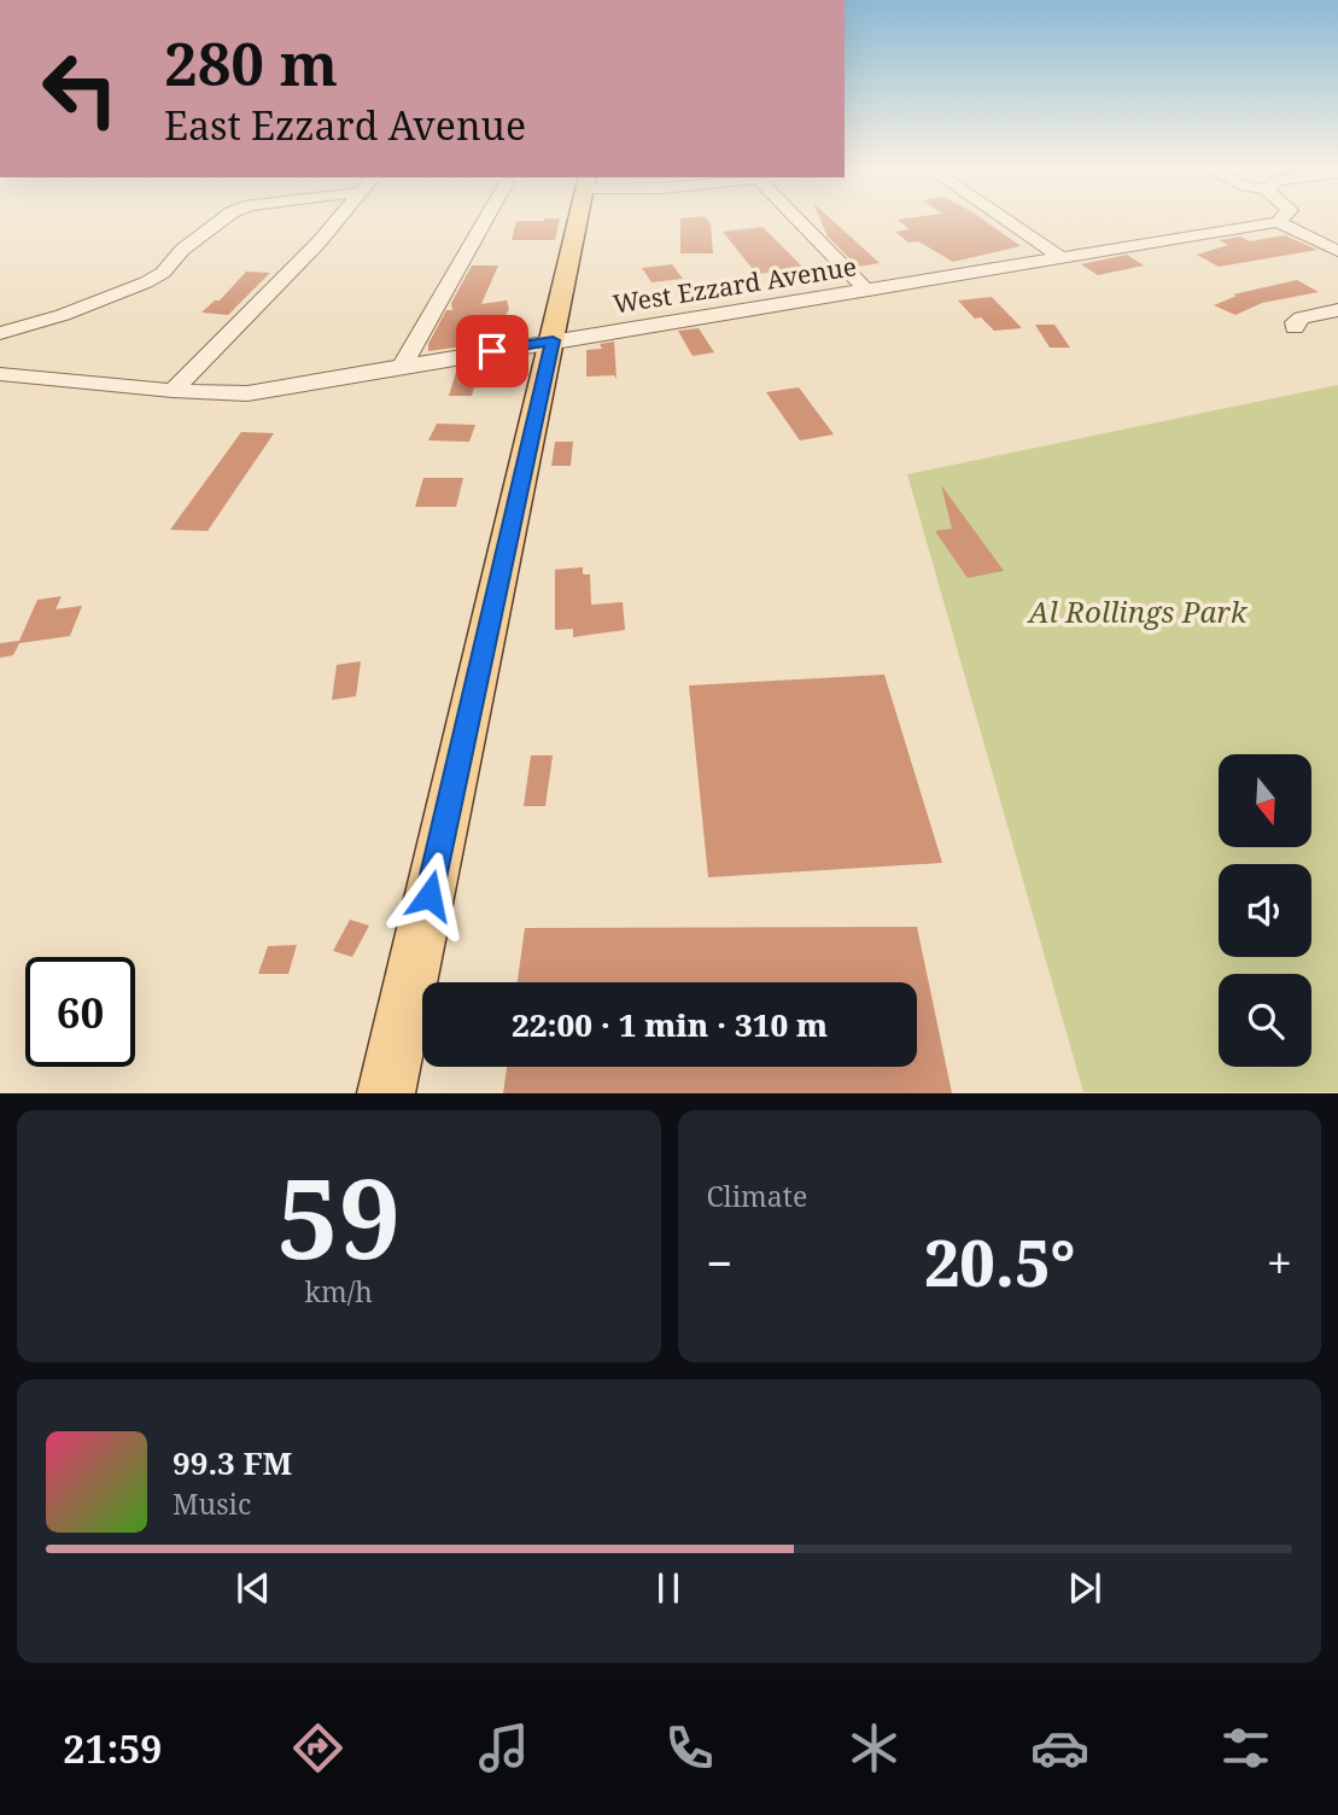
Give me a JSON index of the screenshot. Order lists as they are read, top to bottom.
{
  "streets": {
    "street": ["West Ezzard Avenue"]
  },
  "parks": ["Al Rollings Park"],
  "north": "bottom",
  "page": {
    "turn": ["280 m", "East Ezzard Avenue"],
    "limit": "60",
    "trip": "22:00 · 1 min · 310 m",
    "tile": [
      ["59", "km/h"],
      "Climate"
    ],
    "heat": ["−", "20.5°", "+"],
    "song": ["99.3 FM", "Music"],
    "tabs": "21:59"
  }
}
